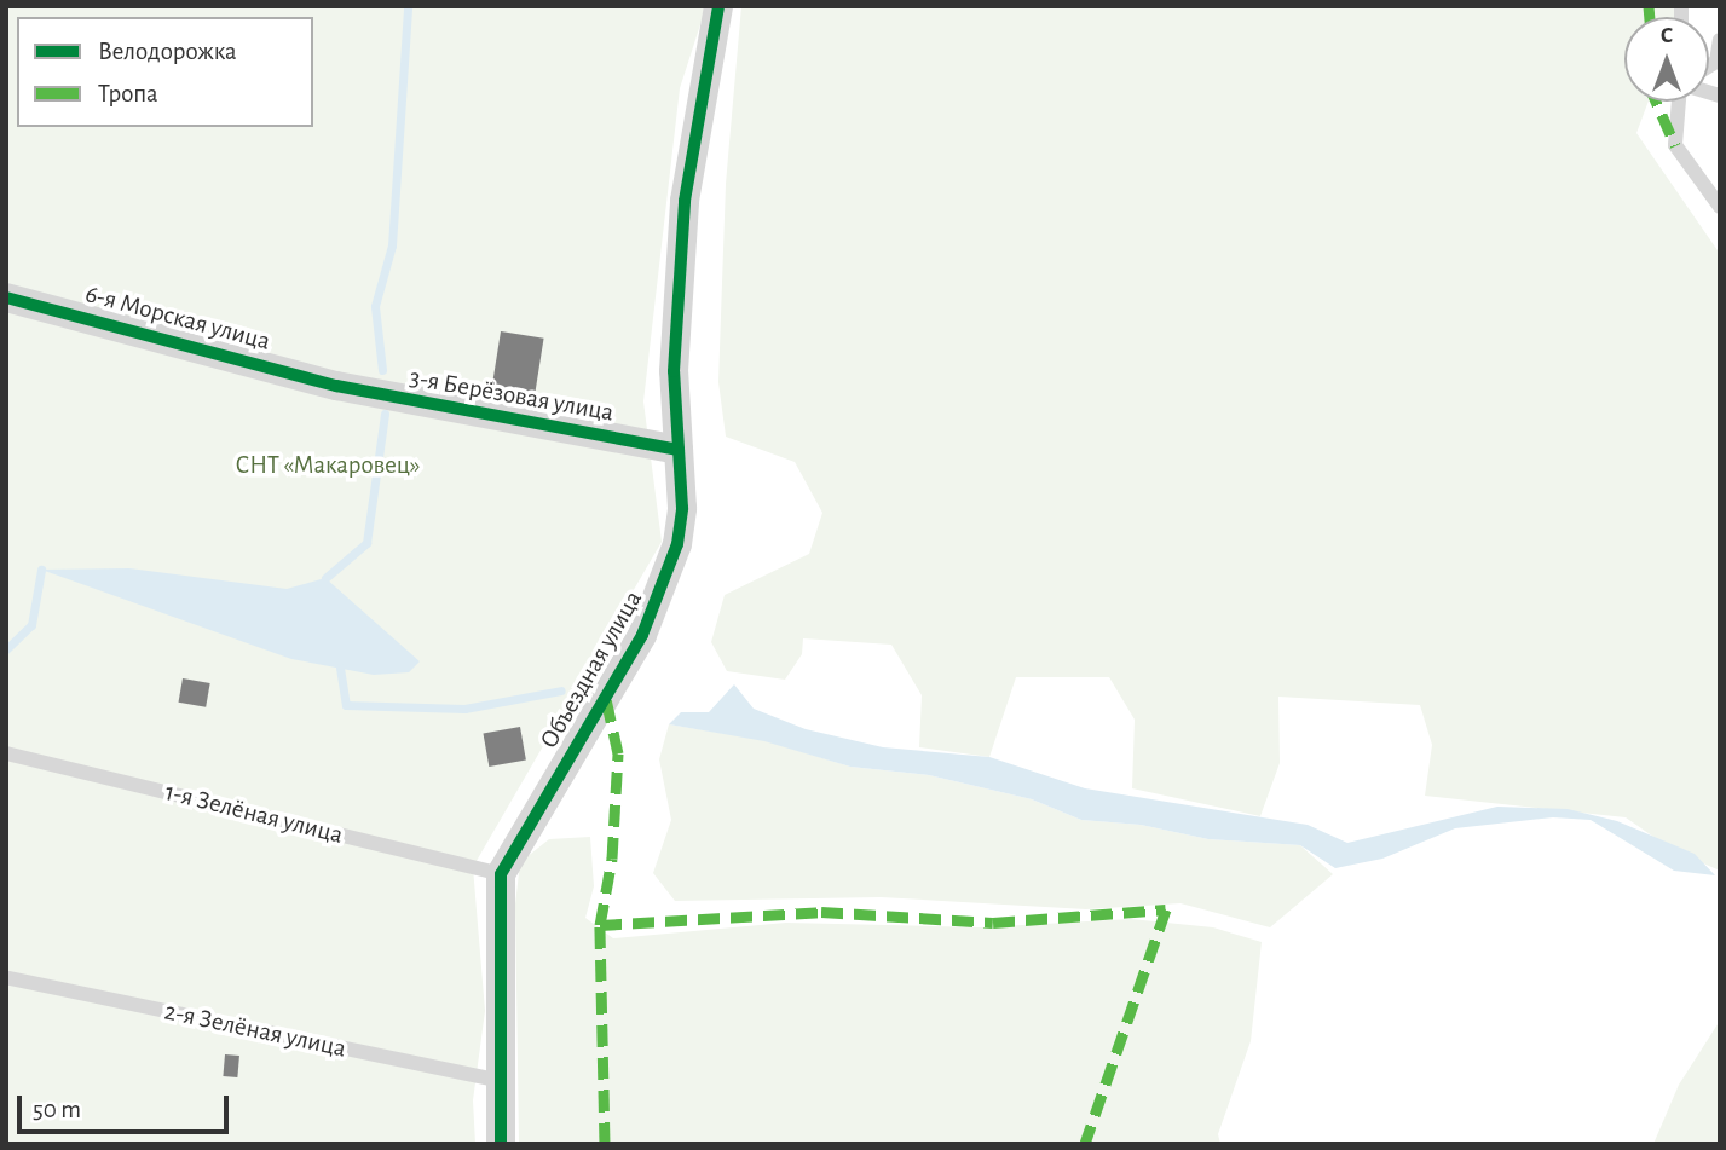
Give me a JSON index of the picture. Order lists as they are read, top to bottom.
{
  "streets": {
    "street": ["6-я Морская улица", "3-я Берёзовая улица", "Объездная улица"],
    "lane": ["1-я Зелёная улица", "2-я Зелёная улица"]
  },
  "crossings": [
    ["6-я Морская улица", "3-я Берёзовая улица"],
    ["3-я Берёзовая улица", "Объездная улица"],
    ["Объездная улица", "1-я Зелёная улица"]
  ],
  "parks": ["СНТ «Макаровец»"],
  "legend": ["Велодорожка", "Тропа"],
  "scale_bar": "50 m",
  "north": "top"
}
